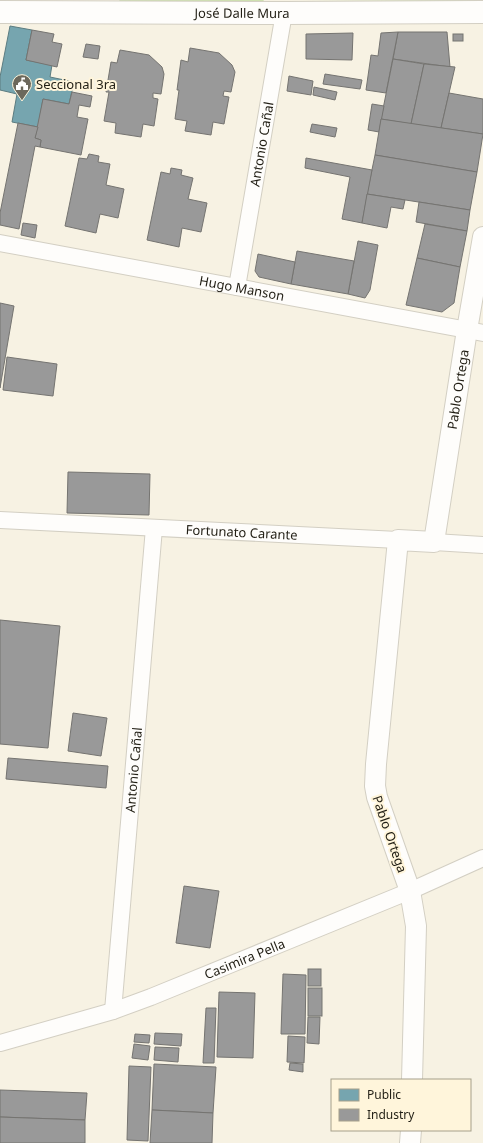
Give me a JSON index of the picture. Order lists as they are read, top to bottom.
{
  "streets": {
    "main road": ["José Dalle Mura"],
    "street": [
      "Antonio Cañal",
      "Hugo Manson",
      "Pablo Ortega",
      "Fortunato Carante",
      "Casimira Pella"
    ]
  },
  "crossings": [
    ["José Dalle Mura", "Antonio Cañal"],
    ["Antonio Cañal", "Hugo Manson"],
    ["Antonio Cañal", "Fortunato Carante"],
    ["Antonio Cañal", "Casimira Pella"],
    ["Hugo Manson", "Pablo Ortega"],
    ["Pablo Ortega", "Fortunato Carante"],
    ["Pablo Ortega", "Casimira Pella"]
  ],
  "places": {
    "public building": ["Seccional 3ra"]
  },
  "legend": ["Public", "Industry"]
}
